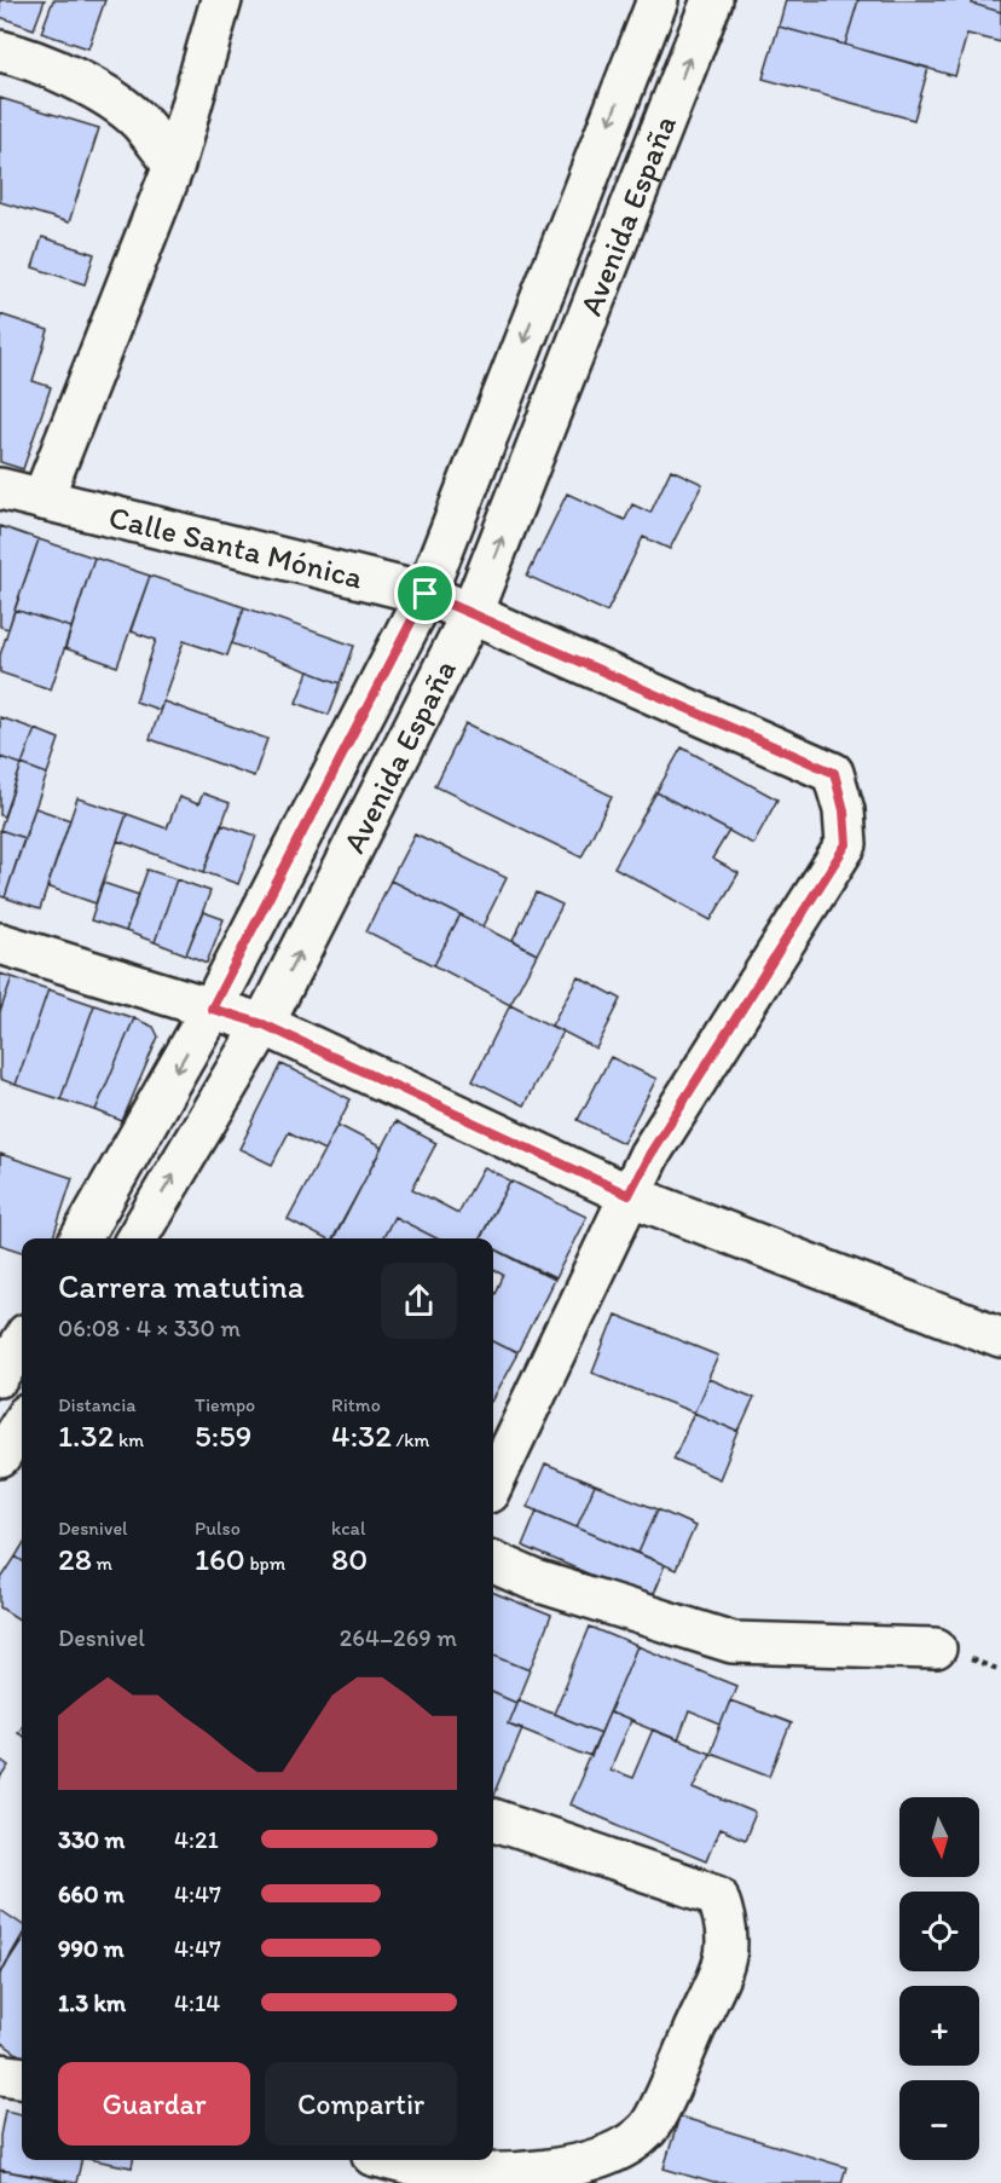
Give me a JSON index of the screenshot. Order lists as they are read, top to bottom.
{
  "streets": {
    "street": ["Avenida España", "Calle Santa Mónica"]
  },
  "crossings": [
    ["Avenida España", "Calle Santa Mónica"]
  ],
  "north": "bottom",
  "page": {
    "heading": ["Carrera matutina", "06:08 · 4 × 330 m"],
    "stats": [
      ["Distancia", "1.32 km"],
      ["Tiempo", "5:59"],
      ["Ritmo", "4:32 /km"],
      ["Desnivel", "28 m"],
      ["Pulso", "160 bpm"],
      ["kcal", "80"]
    ],
    "chart": ["Desnivel", "264–269 m"],
    "map_buttons": ["+", "−"],
    "list": [
      {
        "name": "330 m",
        "note": "4:21"
      },
      {
        "name": "660 m",
        "note": "4:47"
      },
      {
        "name": "990 m",
        "note": "4:47"
      },
      {
        "name": "1.3 km",
        "note": "4:14"
      }
    ],
    "buttons": ["Guardar", "Compartir"]
  }
}
